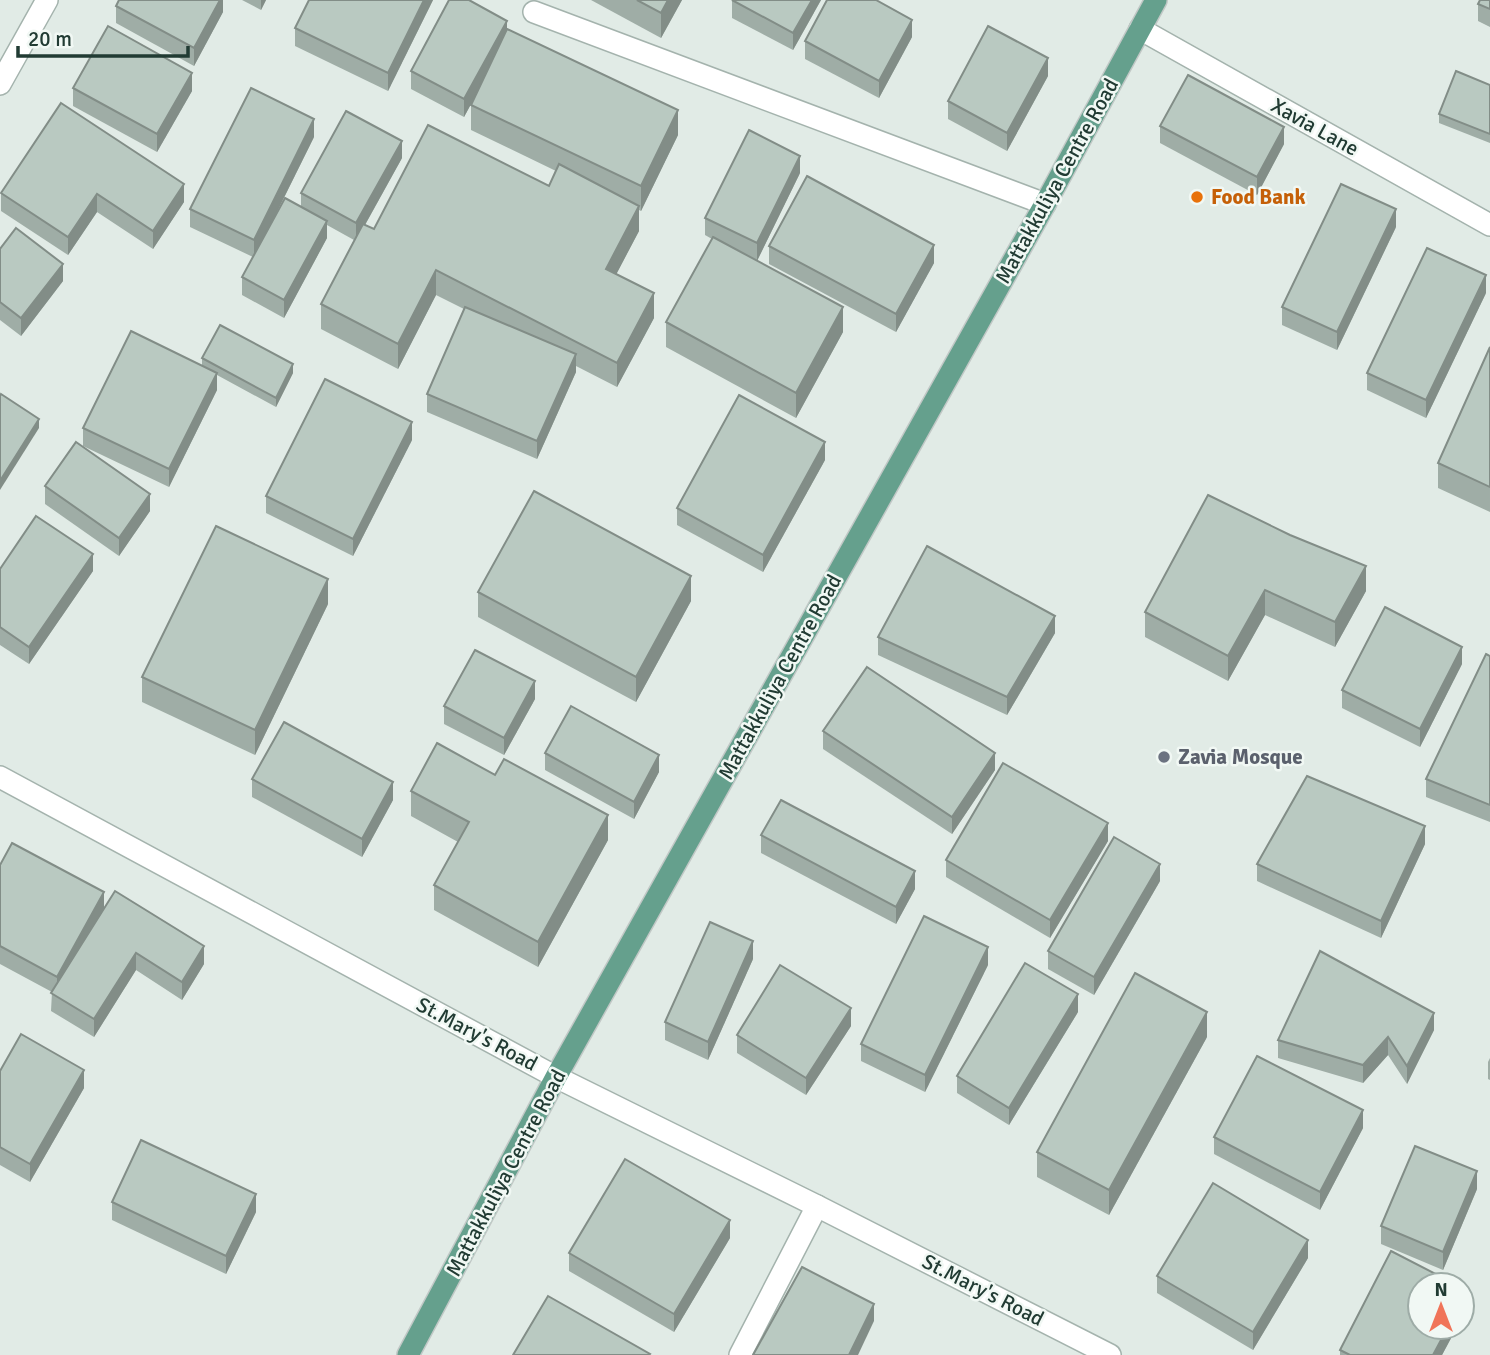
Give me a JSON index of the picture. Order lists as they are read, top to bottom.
{
  "streets": {
    "main road": ["Mattakkuliya Centre Road"],
    "street": ["Xavia Lane", "St.Mary's Road"]
  },
  "crossings": [
    ["Xavia Lane", "Mattakkuliya Centre Road"],
    ["Mattakkuliya Centre Road", "St.Mary's Road"]
  ],
  "places": ["Food Bank", "Zavia Mosque"],
  "scale_bar": "20 m",
  "north": "top"
}
